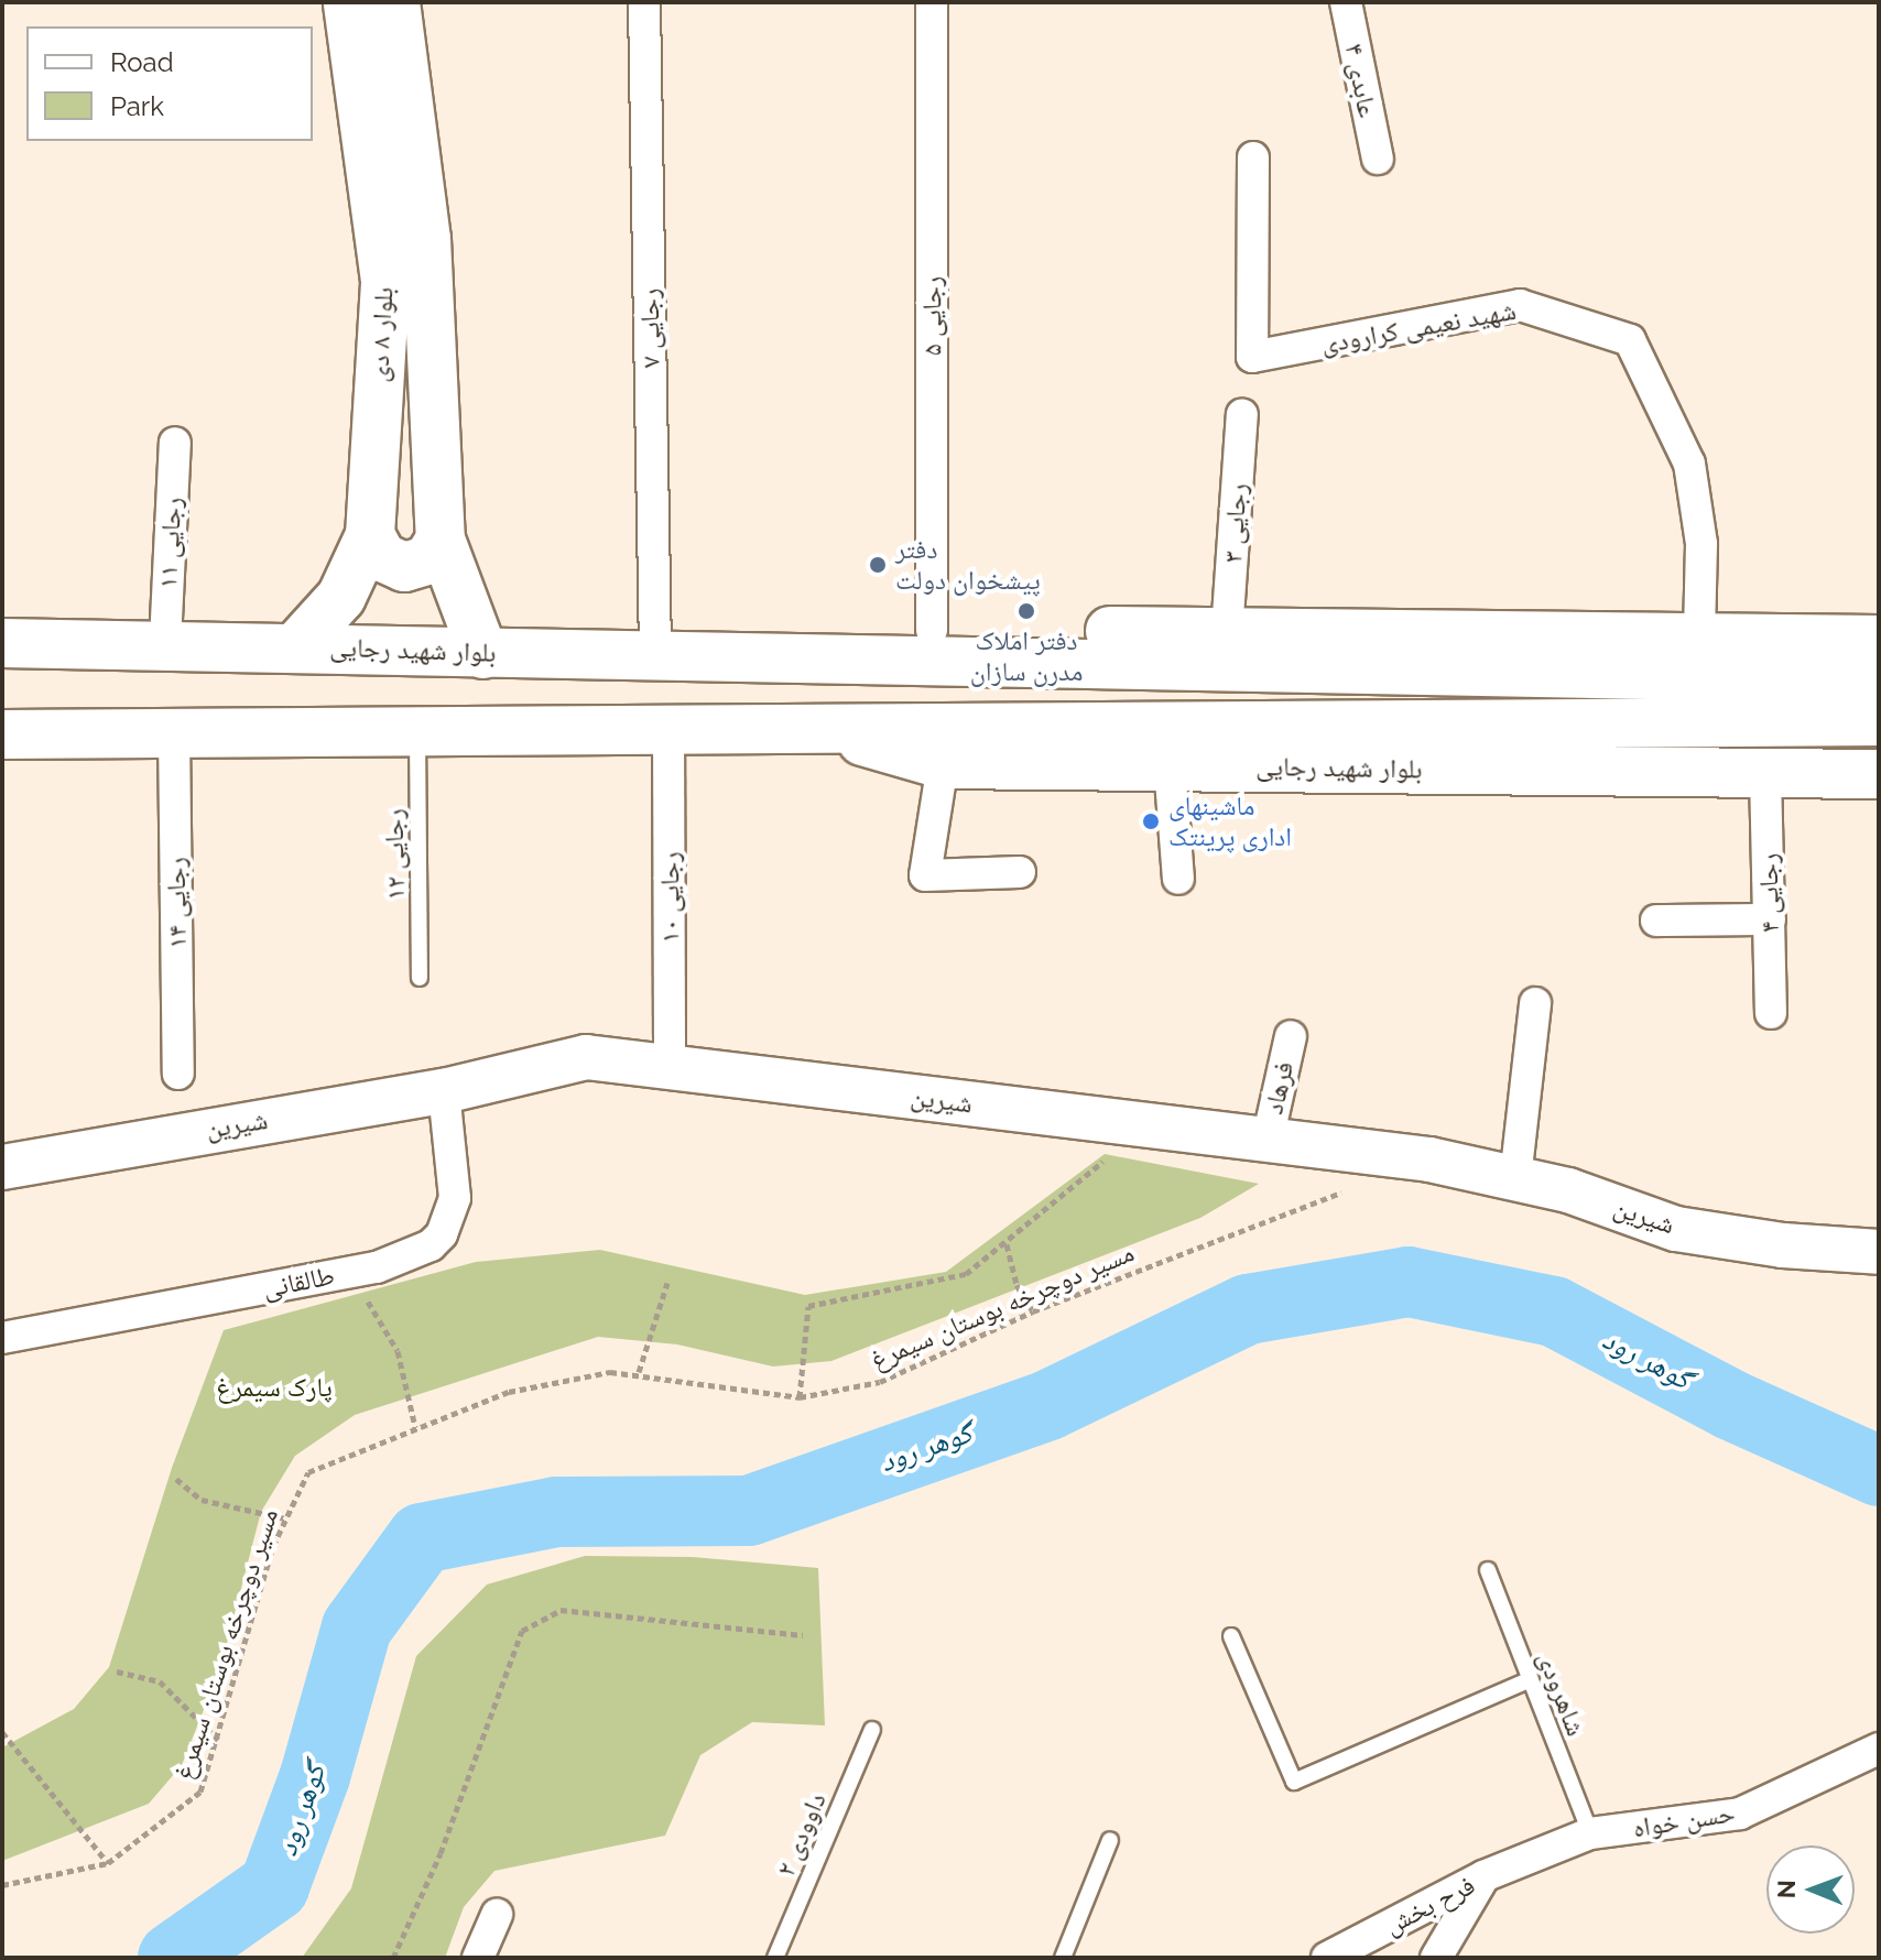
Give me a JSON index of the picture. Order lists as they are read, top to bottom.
{
  "streets": {
    "main road": ["بلوار ۸ دی", "بلوار شهید رجایی"],
    "street": [
      "عابدی ۴",
      "رجایی ۵",
      "شهید نعیمی کرارودی",
      "رجایی ۷",
      "رجایی ۳",
      "رجایی ۱۱",
      "رجایی ۴",
      "رجایی ۱۰",
      "رجایی ۱۴",
      "فرهاد",
      "شیرین",
      "طالقانی",
      "حسن خواه",
      "فرح بخش"
    ],
    "lane": ["رجایی ۱۲", "شاهرودی", "داوودی ۲"],
    "path": ["مسیر دوچرخه بوستان سیمرغ"]
  },
  "crossings": [
    ["رجایی ۵", "بلوار شهید رجایی"],
    ["شهید نعیمی کرارودی", "بلوار شهید رجایی"],
    ["رجایی ۷", "بلوار شهید رجایی"],
    ["بلوار ۸ دی", "بلوار شهید رجایی"],
    ["رجایی ۳", "بلوار شهید رجایی"],
    ["رجایی ۱۱", "بلوار شهید رجایی"],
    ["بلوار شهید رجایی", "رجایی ۱۲"],
    ["بلوار شهید رجایی", "رجایی ۴"],
    ["بلوار شهید رجایی", "رجایی ۱۰"],
    ["بلوار شهید رجایی", "رجایی ۱۴"],
    ["رجایی ۱۰", "شیرین"],
    ["فرهاد", "شیرین"],
    ["شیرین", "طالقانی"],
    ["شاهرودی", "حسن خواه"],
    ["حسن خواه", "فرح بخش"]
  ],
  "water": ["گوهر رود"],
  "parks": ["پارک سیمرغ"],
  "places": ["دفتر پیشخوان دولت", "دفتر املاک مدرن سازان", "ماشینهای اداری پرینتک"],
  "legend": ["Road", "Park"],
  "north": "left"
}
